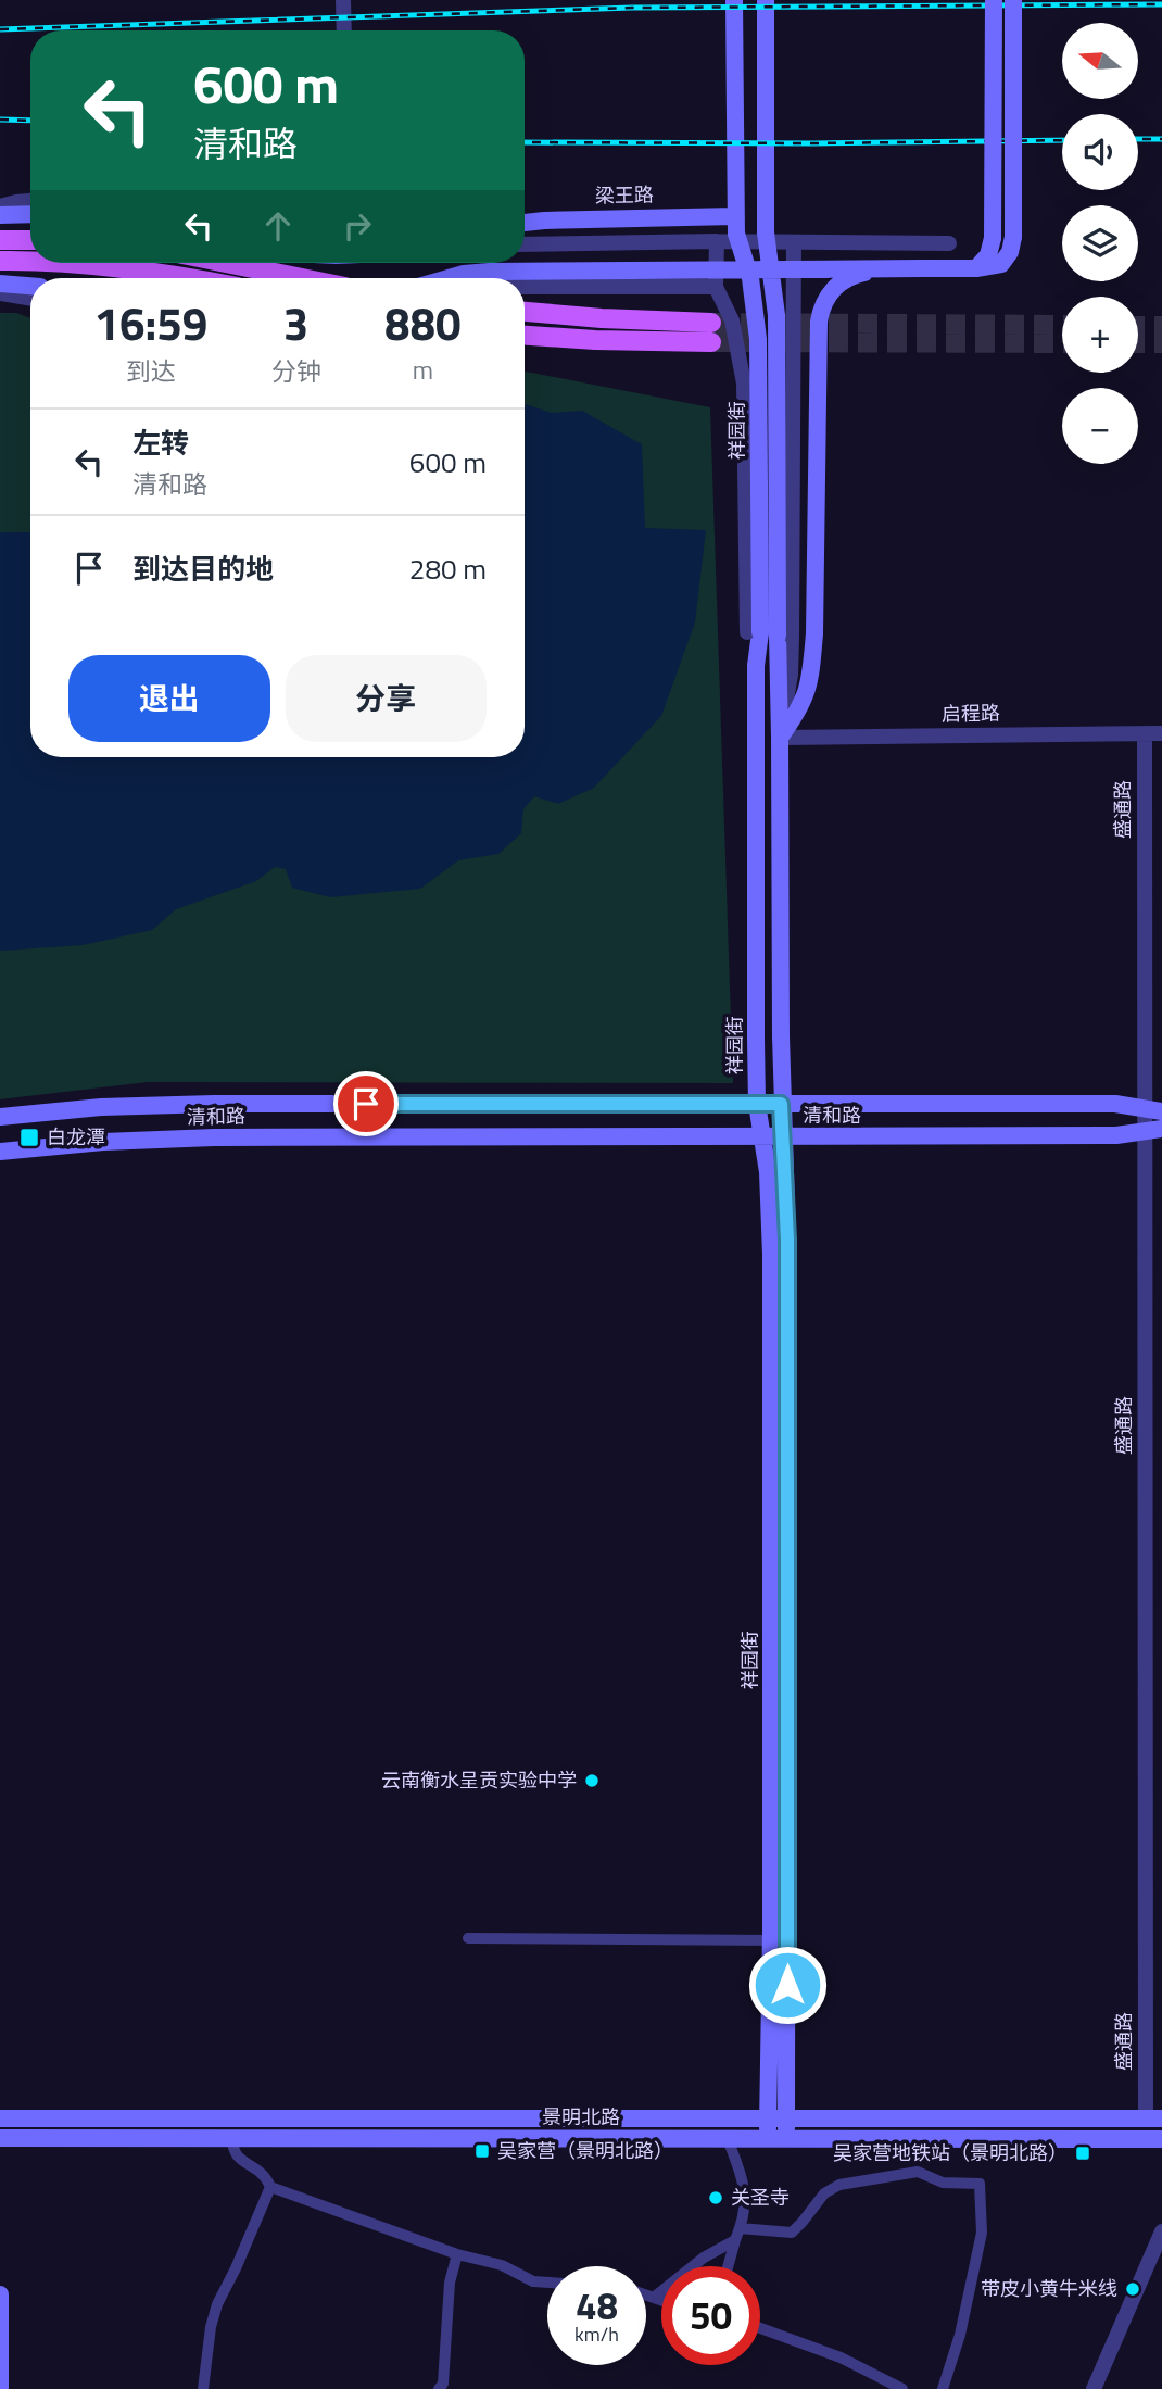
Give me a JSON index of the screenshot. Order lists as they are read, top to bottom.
{
  "streets": {
    "main road": [
      "梁王路",
      "祥园街",
      "清和路",
      "景明北路"
    ],
    "street": ["启程路", "盛通路"]
  },
  "crossings": [
    ["梁王路", "祥园街"],
    ["祥园街", "启程路"],
    ["祥园街", "清和路"],
    ["祥园街", "景明北路"],
    ["启程路", "盛通路"],
    ["盛通路", "清和路"],
    ["盛通路", "景明北路"]
  ],
  "places": {
    "transit": ["白龙潭", "吴家营（景明北路）", "吴家营地铁站（景明北路）"],
    "other": ["云南衡水呈贡实验中学", "关圣寺", "带皮小黄牛米线"]
  },
  "north": "left",
  "page": {
    "map_buttons": ["+", "−"],
    "turn": ["600 m", "清和路"],
    "eta": [
      "16:59",
      "到达",
      "3",
      "分钟",
      "880",
      "m"
    ],
    "list": [
      {
        "name": "左转",
        "note": "清和路",
        "value": "600 m"
      },
      {
        "name": "到达目的地",
        "value": "280 m"
      }
    ],
    "buttons": ["退出", "分享"],
    "speed": "48 km/h",
    "limit": "50"
  }
}
